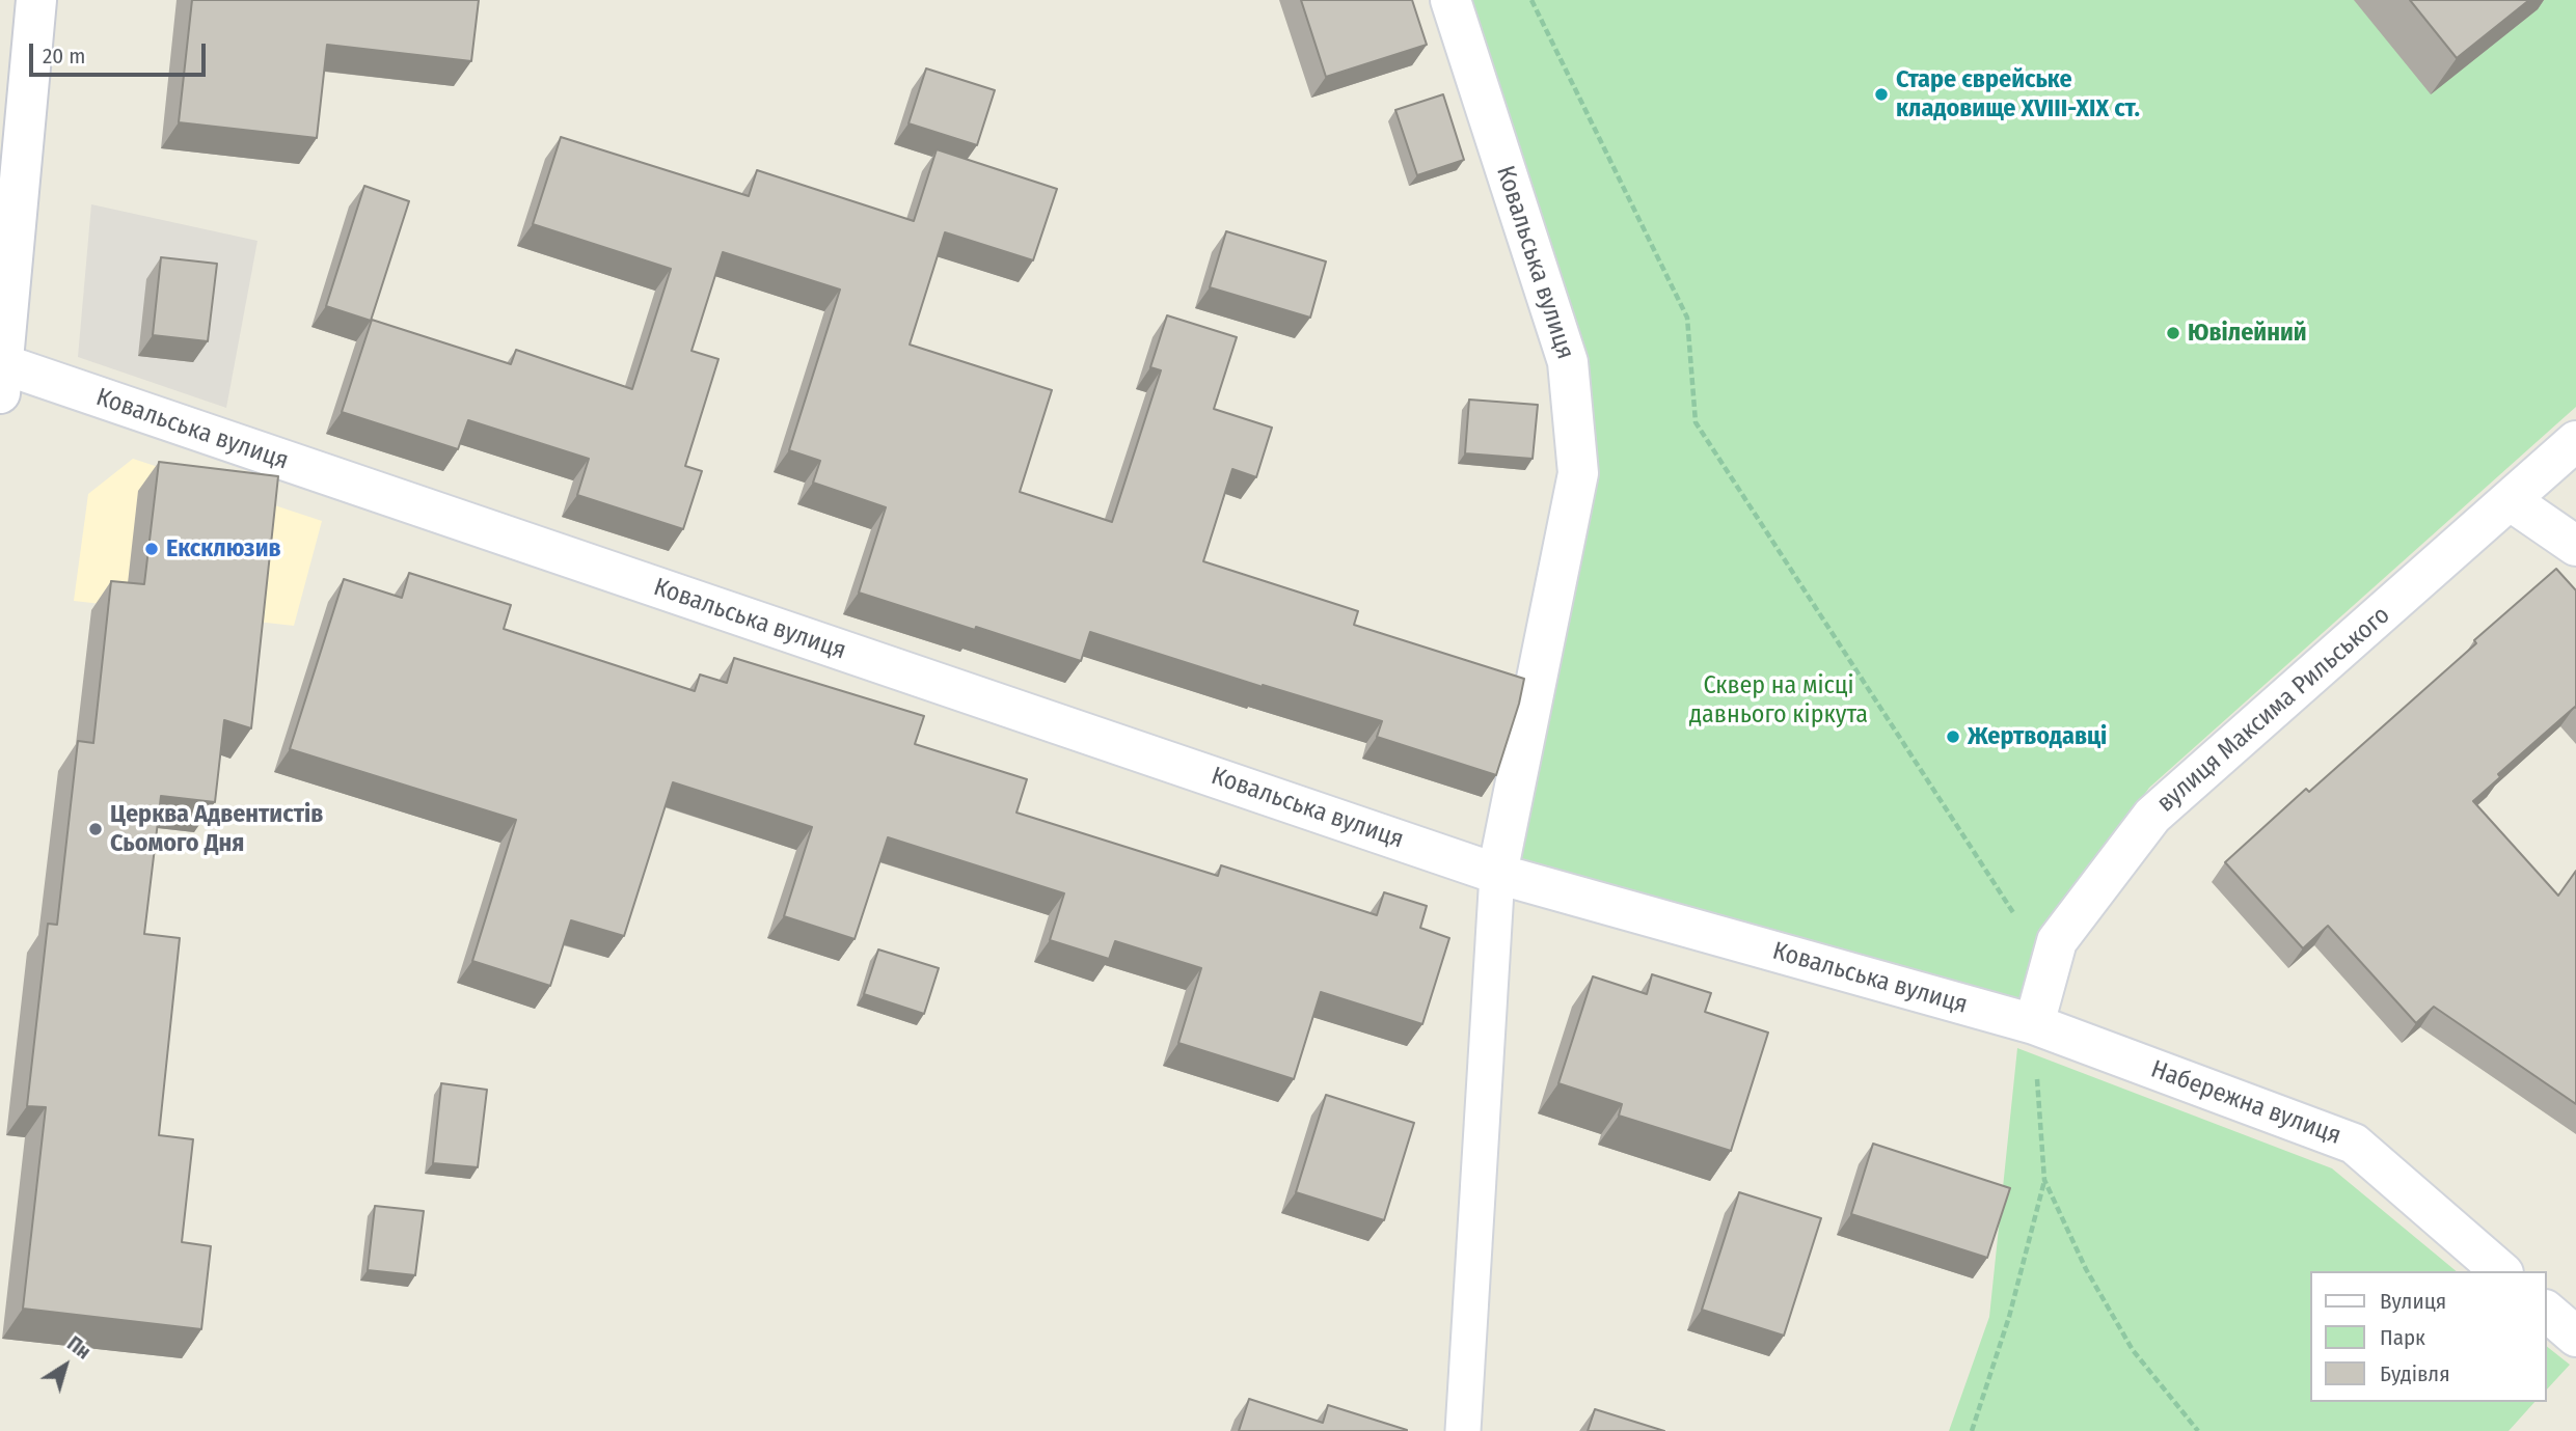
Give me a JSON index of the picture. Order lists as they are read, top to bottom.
{
  "streets": {
    "street": ["Ковальська вулиця", "вулиця Максима Рильського", "Набережна вулиця"]
  },
  "crossings": [
    ["Ковальська вулиця", "вулиця Максима Рильського"],
    ["Ковальська вулиця", "Набережна вулиця"],
    ["вулиця Максима Рильського", "Набережна вулиця"]
  ],
  "parks": ["Сквер на місці давнього кіркута"],
  "places": [
    "Старе єврейське кладовище XVIII-XIX ст.",
    "Ювілейний",
    "Ексклюзив",
    "Жертводавці",
    "Церква Адвентистів Сьомого Дня"
  ],
  "legend": ["Вулиця", "Парк", "Будівля"],
  "scale_bar": "20 m",
  "north": "top right"
}
